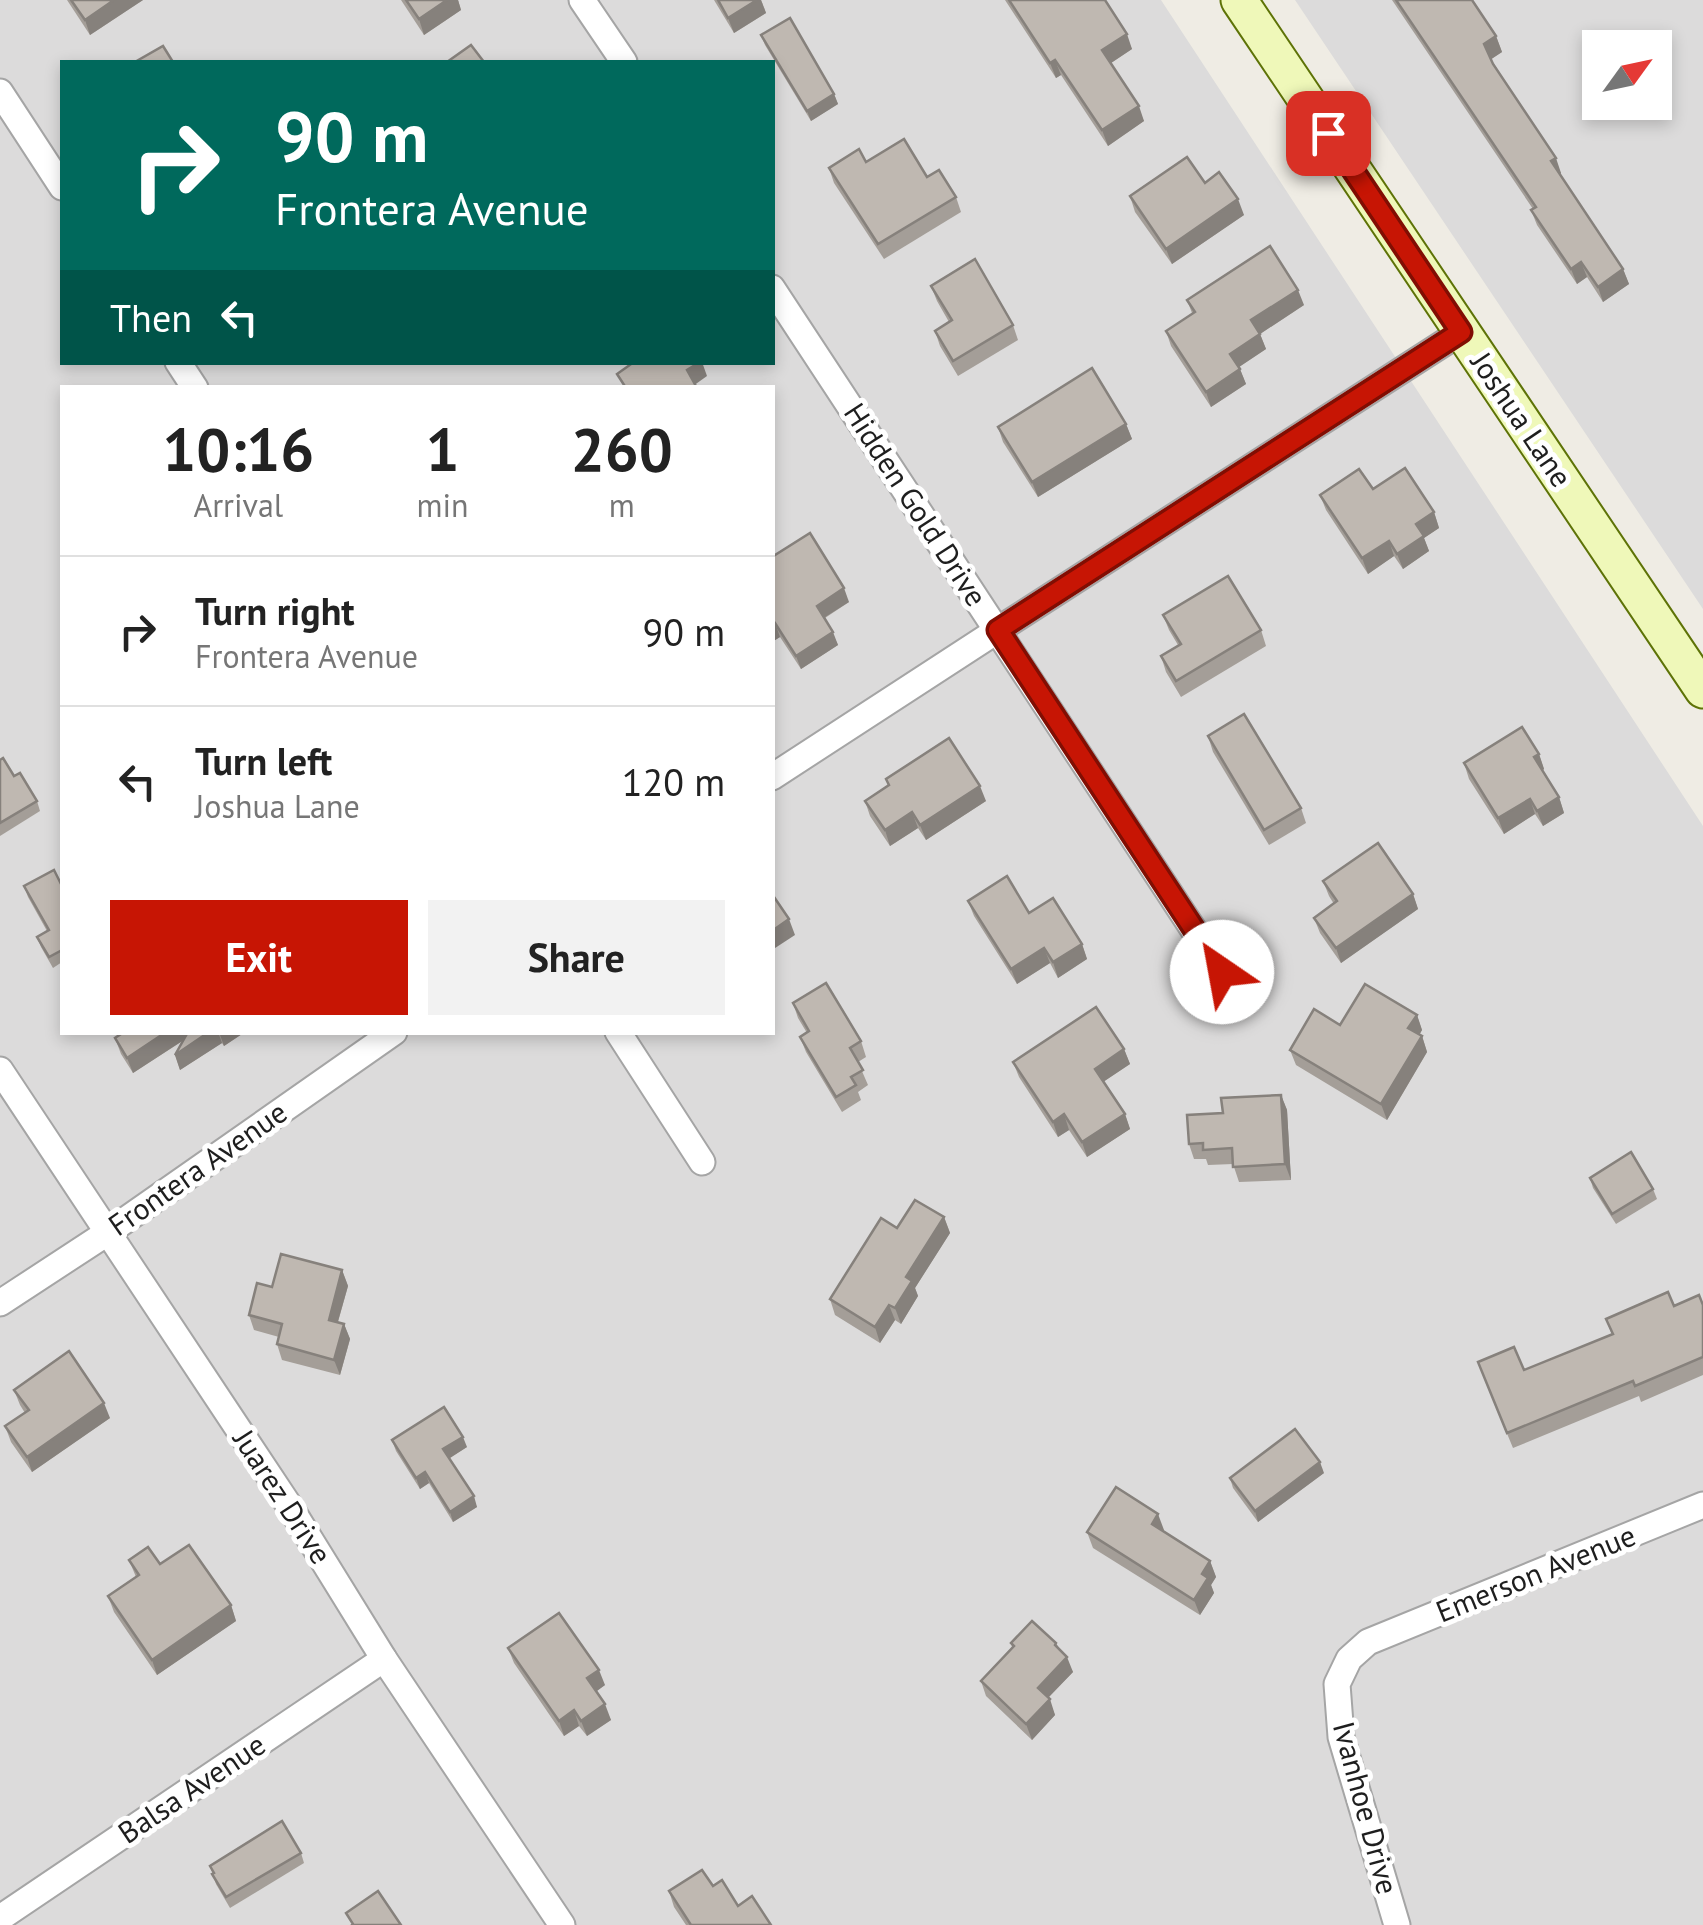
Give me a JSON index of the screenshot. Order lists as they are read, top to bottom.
{
  "streets": {
    "main road": ["Joshua Lane"],
    "street": [
      "Hidden Gold Drive",
      "Frontera Avenue",
      "Juarez Drive",
      "Emerson Avenue",
      "Balsa Avenue",
      "Ivanhoe Drive"
    ]
  },
  "crossings": [
    ["Frontera Avenue", "Juarez Drive"],
    ["Juarez Drive", "Balsa Avenue"],
    ["Emerson Avenue", "Ivanhoe Drive"]
  ],
  "north": "top right",
  "page": {
    "turn": ["90 m", "Frontera Avenue"],
    "then": "Then",
    "eta": [
      "10:16",
      "Arrival",
      "1",
      "min",
      "260",
      "m"
    ],
    "list": [
      {
        "name": "Turn right",
        "note": "Frontera Avenue",
        "value": "90 m"
      },
      {
        "name": "Turn left",
        "note": "Joshua Lane",
        "value": "120 m"
      }
    ],
    "buttons": ["Exit", "Share"]
  }
}
